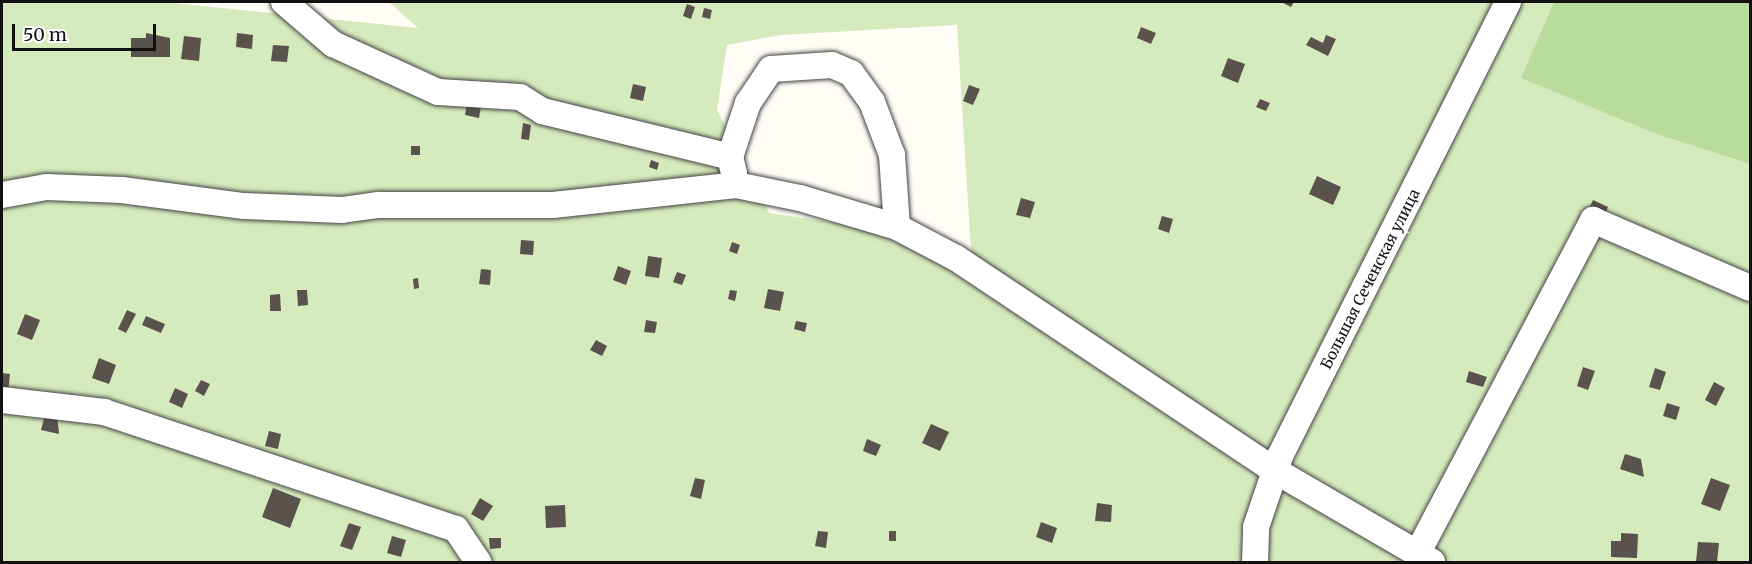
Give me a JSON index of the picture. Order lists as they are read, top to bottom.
{
  "streets": {
    "street": ["Большая Сеченская улица"]
  },
  "scale_bar": "50 m"
}
